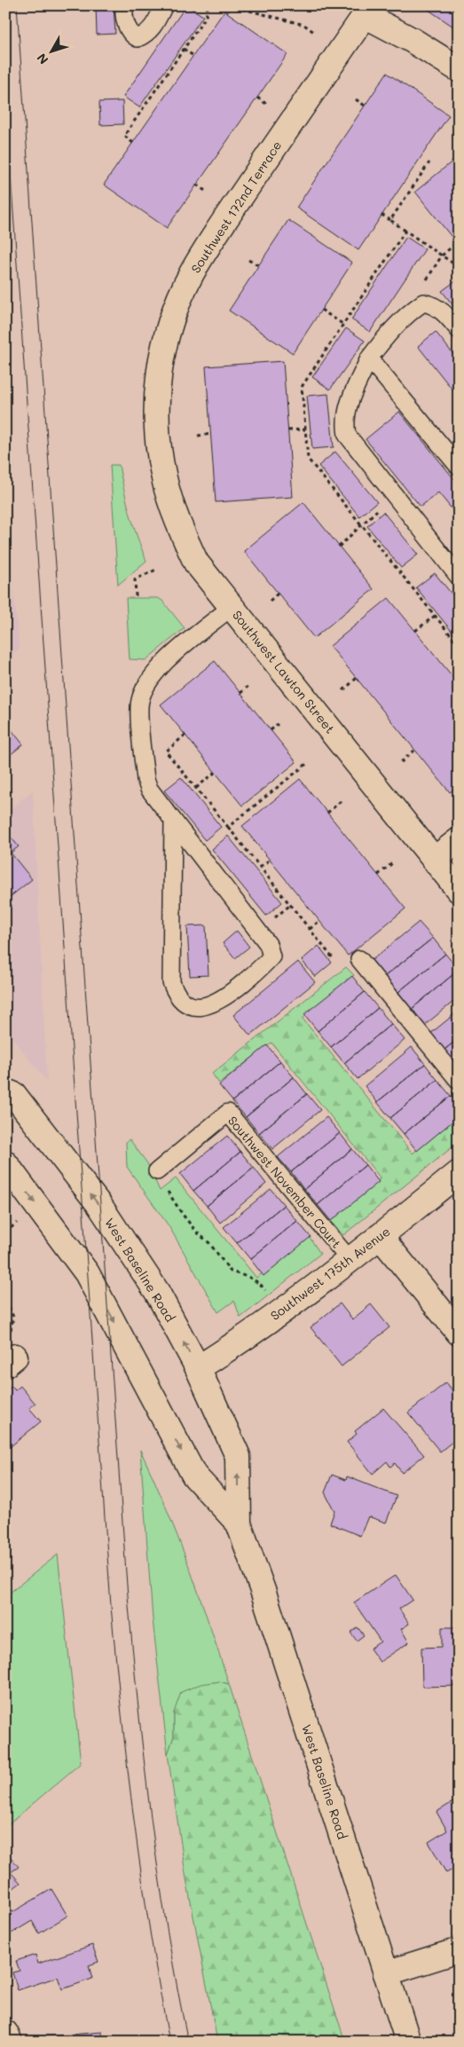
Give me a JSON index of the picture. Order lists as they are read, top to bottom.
{
  "streets": {
    "street": [
      "Southwest 172nd Terrace",
      "Southwest Lawton Street",
      "West Baseline Road",
      "Southwest 175th Avenue"
    ],
    "lane": ["Southwest November Court"]
  },
  "crossings": [
    ["Southwest 172nd Terrace", "Southwest Lawton Street"],
    ["Southwest November Court", "Southwest 175th Avenue"],
    ["West Baseline Road", "Southwest 175th Avenue"]
  ],
  "north": "bottom left"
}
